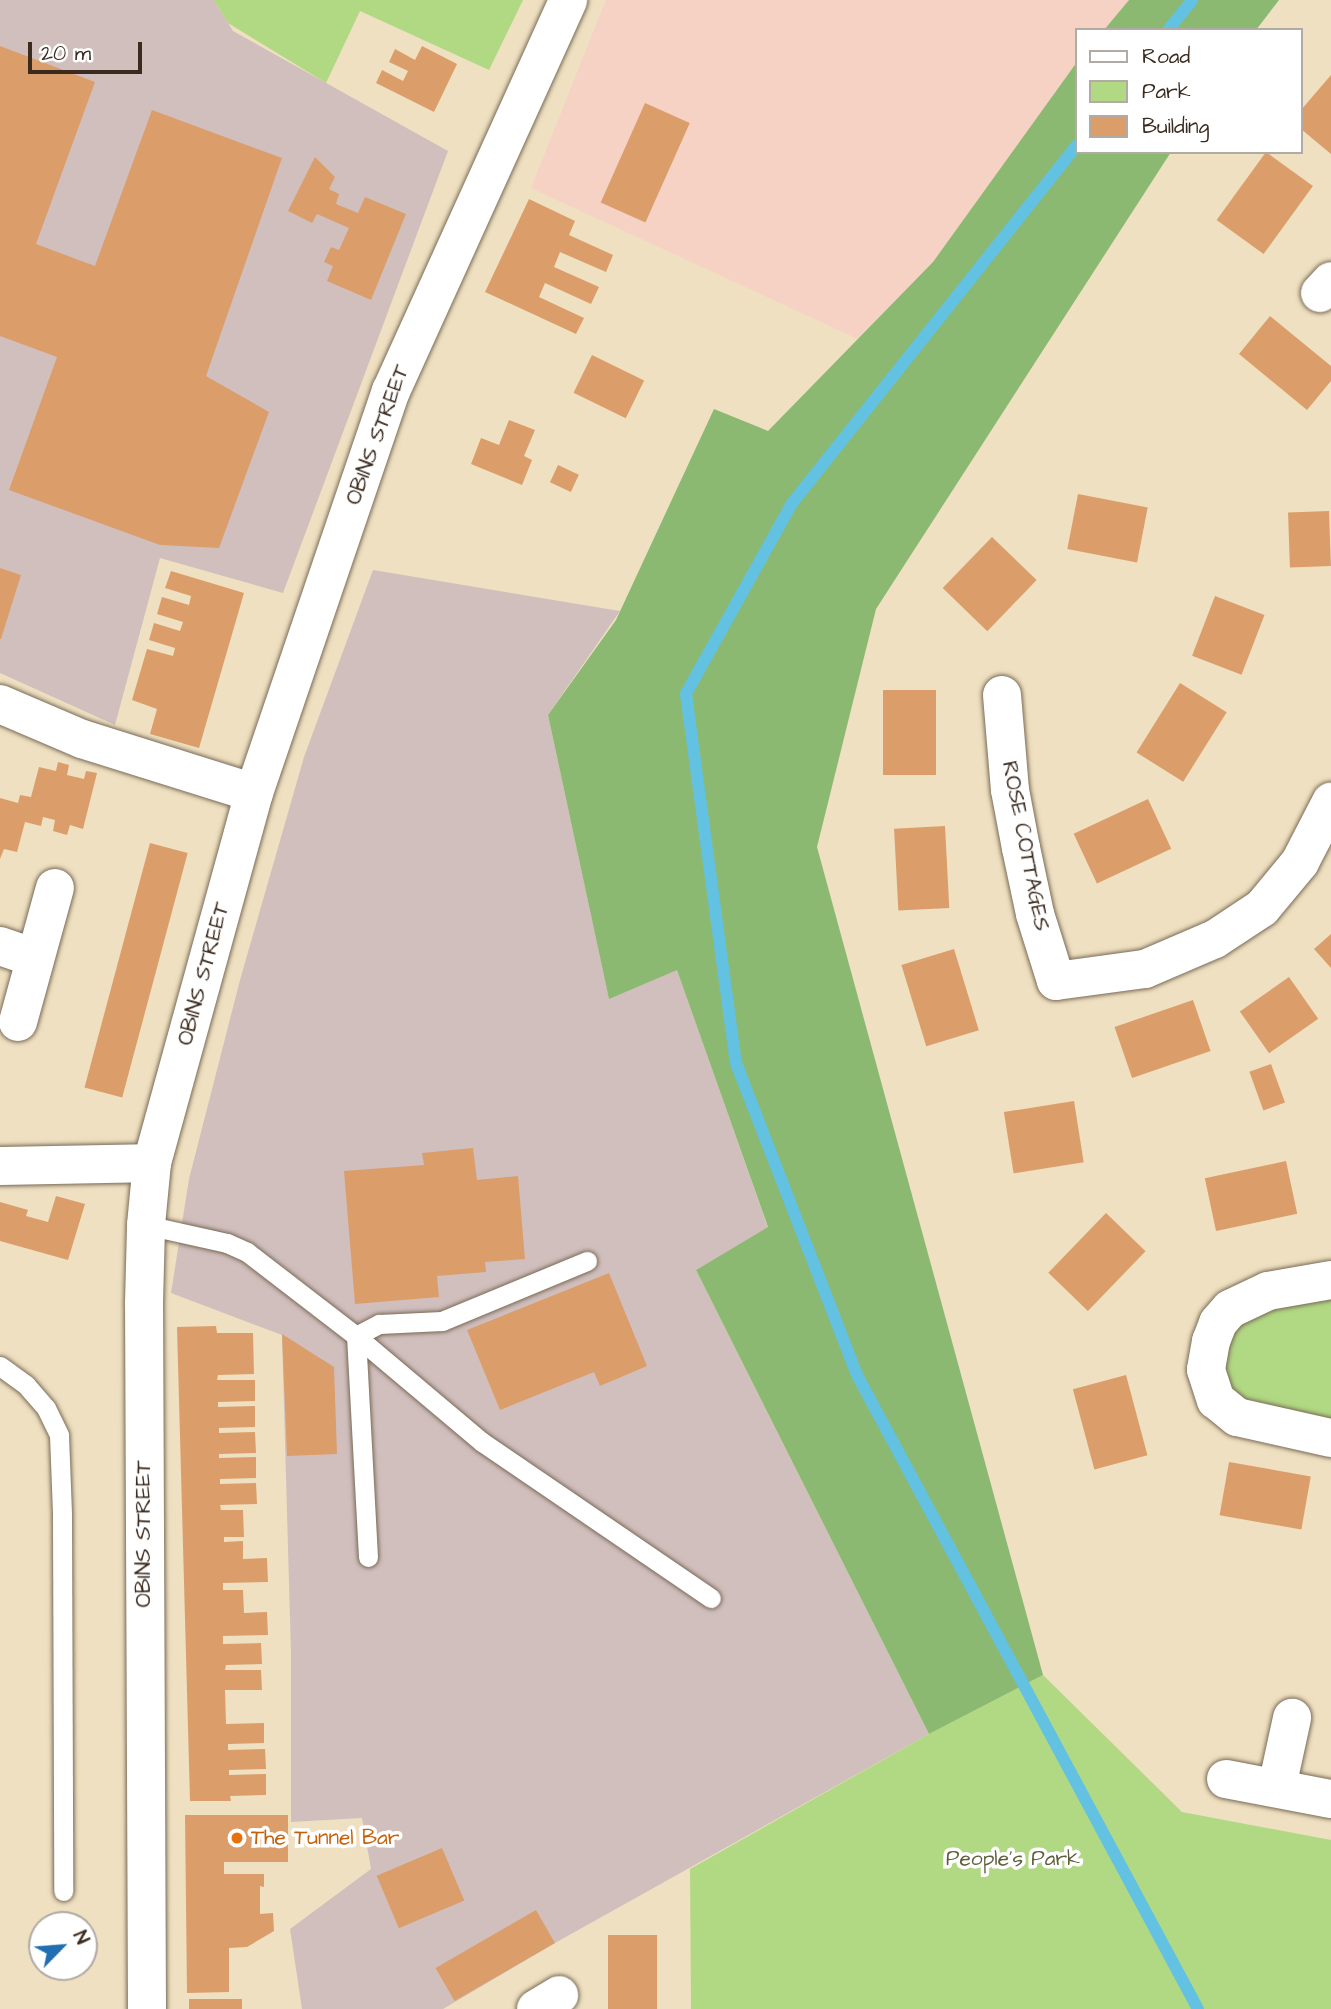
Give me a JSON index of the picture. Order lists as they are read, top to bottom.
{
  "streets": {
    "street": ["OBINS STREET", "ROSE COTTAGES"]
  },
  "parks": ["People's Park"],
  "places": ["The Tunnel Bar"],
  "legend": ["Road", "Park", "Building"],
  "scale_bar": "20 m",
  "north": "top right"
}
